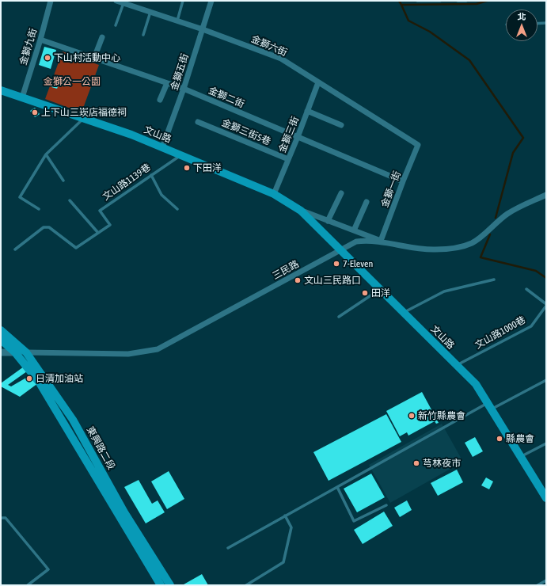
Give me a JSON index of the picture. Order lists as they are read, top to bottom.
{
  "streets": {
    "main road": ["文山路", "東興路二段"],
    "street": [
      "金獅六街",
      "金獅九街",
      "金獅五街",
      "金獅二街",
      "金獅三街5巷",
      "金獅三街",
      "金獅一街",
      "三民路"
    ],
    "lane": ["文山路1139巷", "文山路1000巷"]
  },
  "crossings": [
    ["金獅六街", "金獅五街"],
    ["金獅六街", "金獅三街"],
    ["金獅六街", "金獅一街"],
    ["金獅九街", "金獅二街"],
    ["金獅九街", "文山路"],
    ["金獅五街", "金獅二街"],
    ["金獅五街", "文山路"],
    ["金獅二街", "金獅三街"],
    ["金獅二街", "金獅一街"],
    ["金獅三街5巷", "金獅三街"],
    ["文山路", "金獅三街"],
    ["文山路", "文山路1139巷"],
    ["文山路", "金獅一街"],
    ["文山路", "三民路"],
    ["文山路", "文山路1000巷"],
    ["金獅一街", "三民路"],
    ["三民路", "東興路二段"]
  ],
  "parks": ["金獅公一公園"],
  "places": [
    "下山村活動中心",
    "上下山三崁店福德祠",
    "下田洋",
    "7-Eleven",
    "文山三民路口",
    "田洋",
    "日清加油站",
    "新竹縣農會",
    "縣農會",
    "芎林夜市"
  ],
  "north": "top"
}
